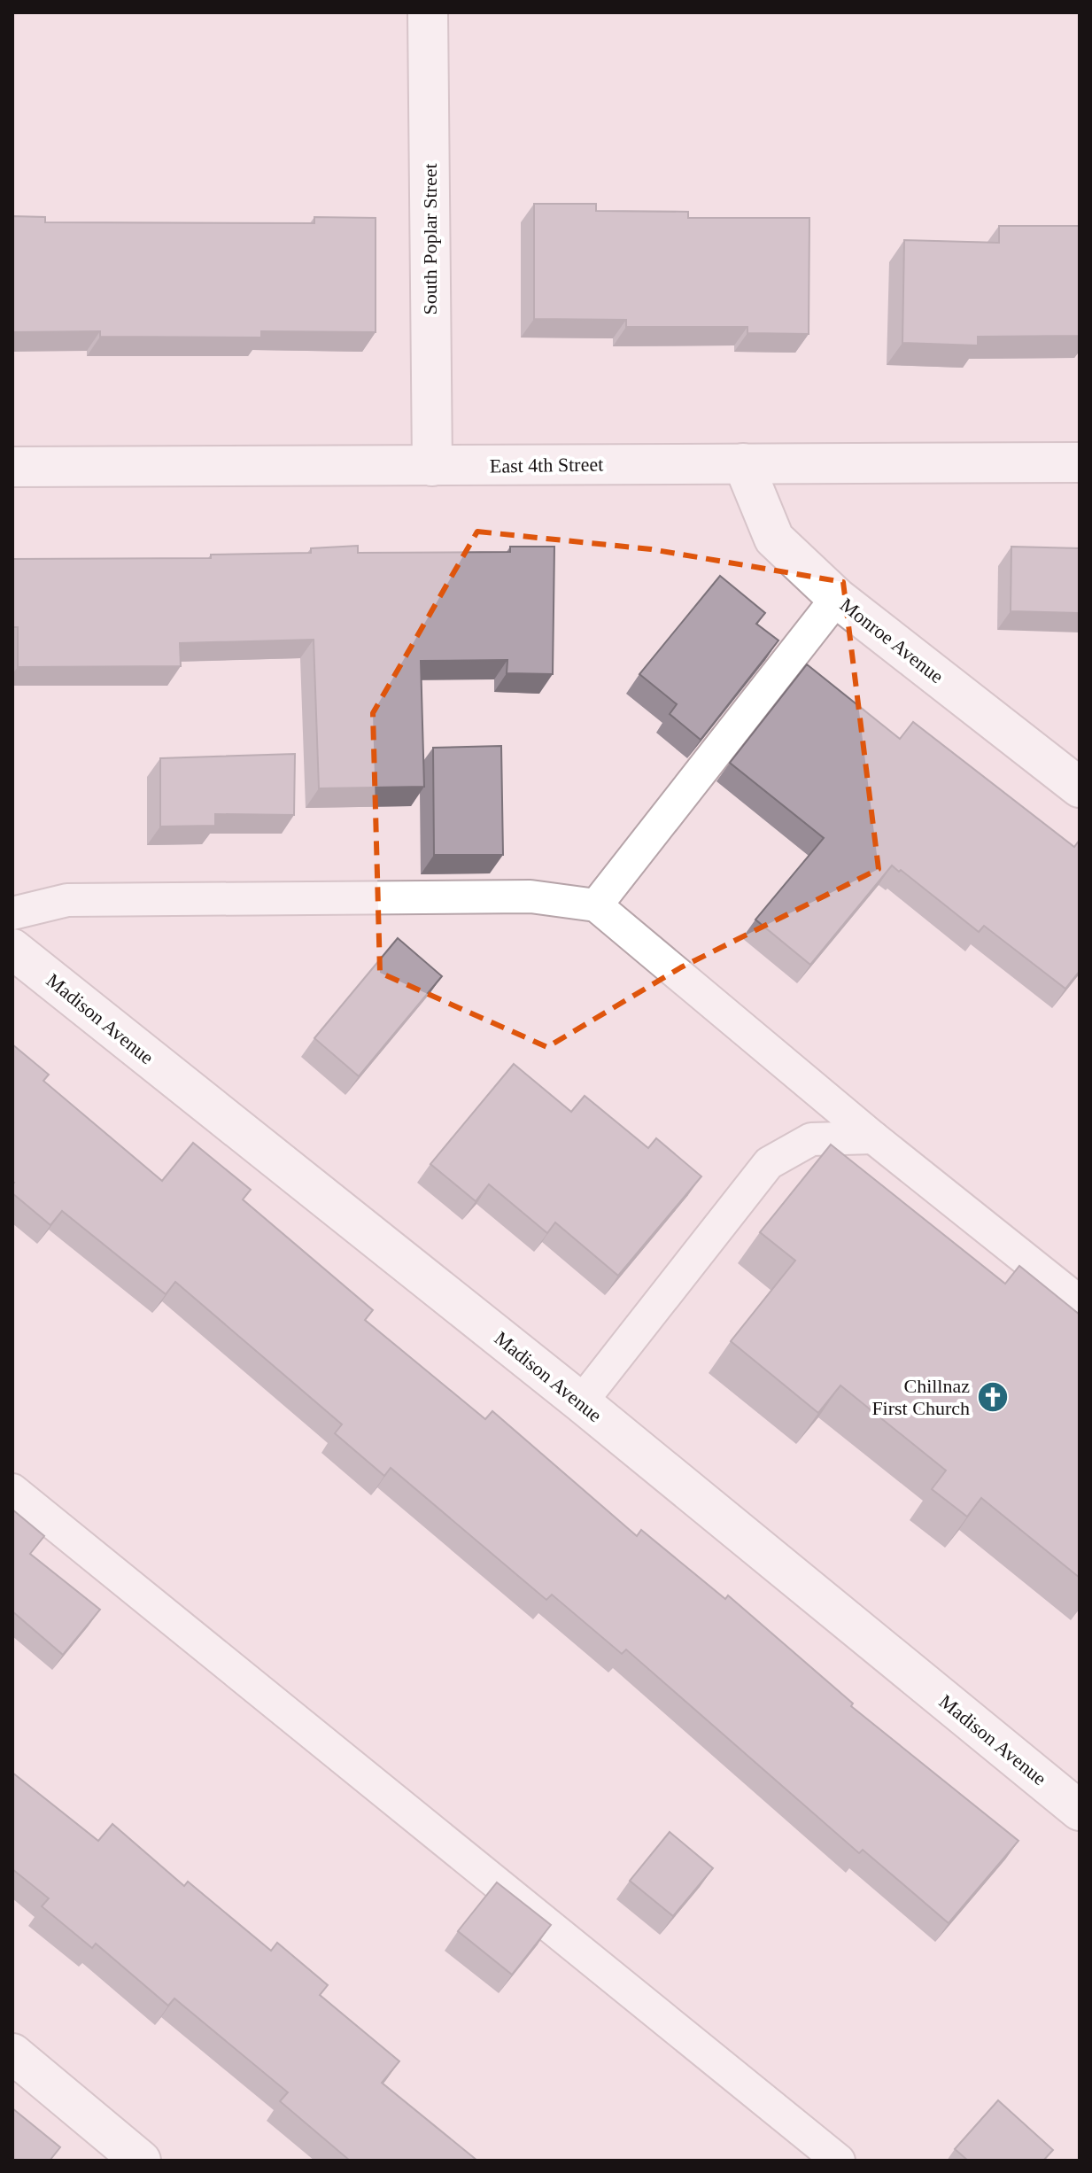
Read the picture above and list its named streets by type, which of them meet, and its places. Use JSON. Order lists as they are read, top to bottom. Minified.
{"streets":{"street":["South Poplar Street","East 4th Street","Monroe Avenue","Madison Avenue"]},"crossings":[["South Poplar Street","East 4th Street"],["East 4th Street","Monroe Avenue"]],"places":{"church":["Chillnaz First Church"]}}
